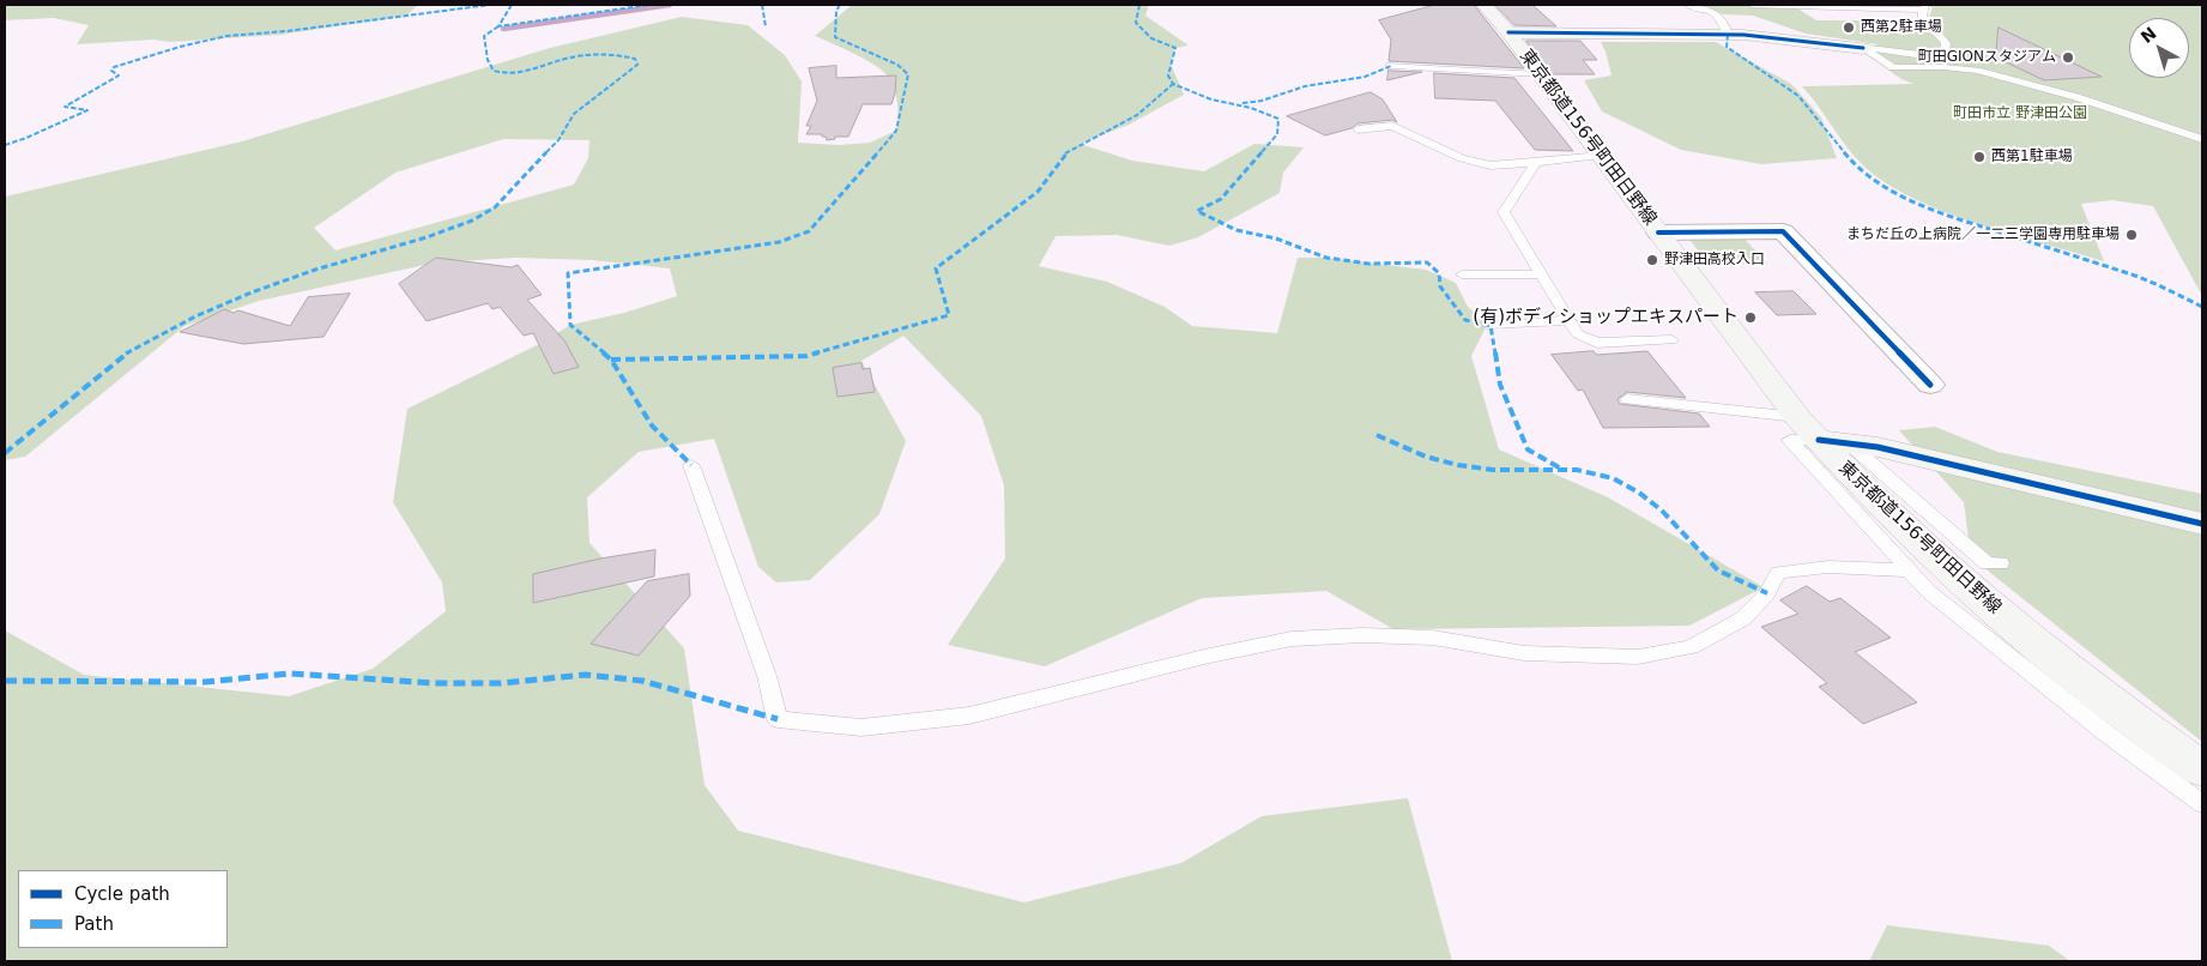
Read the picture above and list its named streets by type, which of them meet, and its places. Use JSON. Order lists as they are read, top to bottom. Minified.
{"streets":{"main road":["東京都道156号町田日野線"]},"parks":["町田市立 野津田公園"],"places":["西第2駐車場","町田GIONスタジアム","西第1駐車場","まちだ丘の上病院／一二三学園専用駐車場","野津田高校入口","(有)ボディショップエキスパート"],"legend":["Cycle path","Path"],"north":"top left"}
